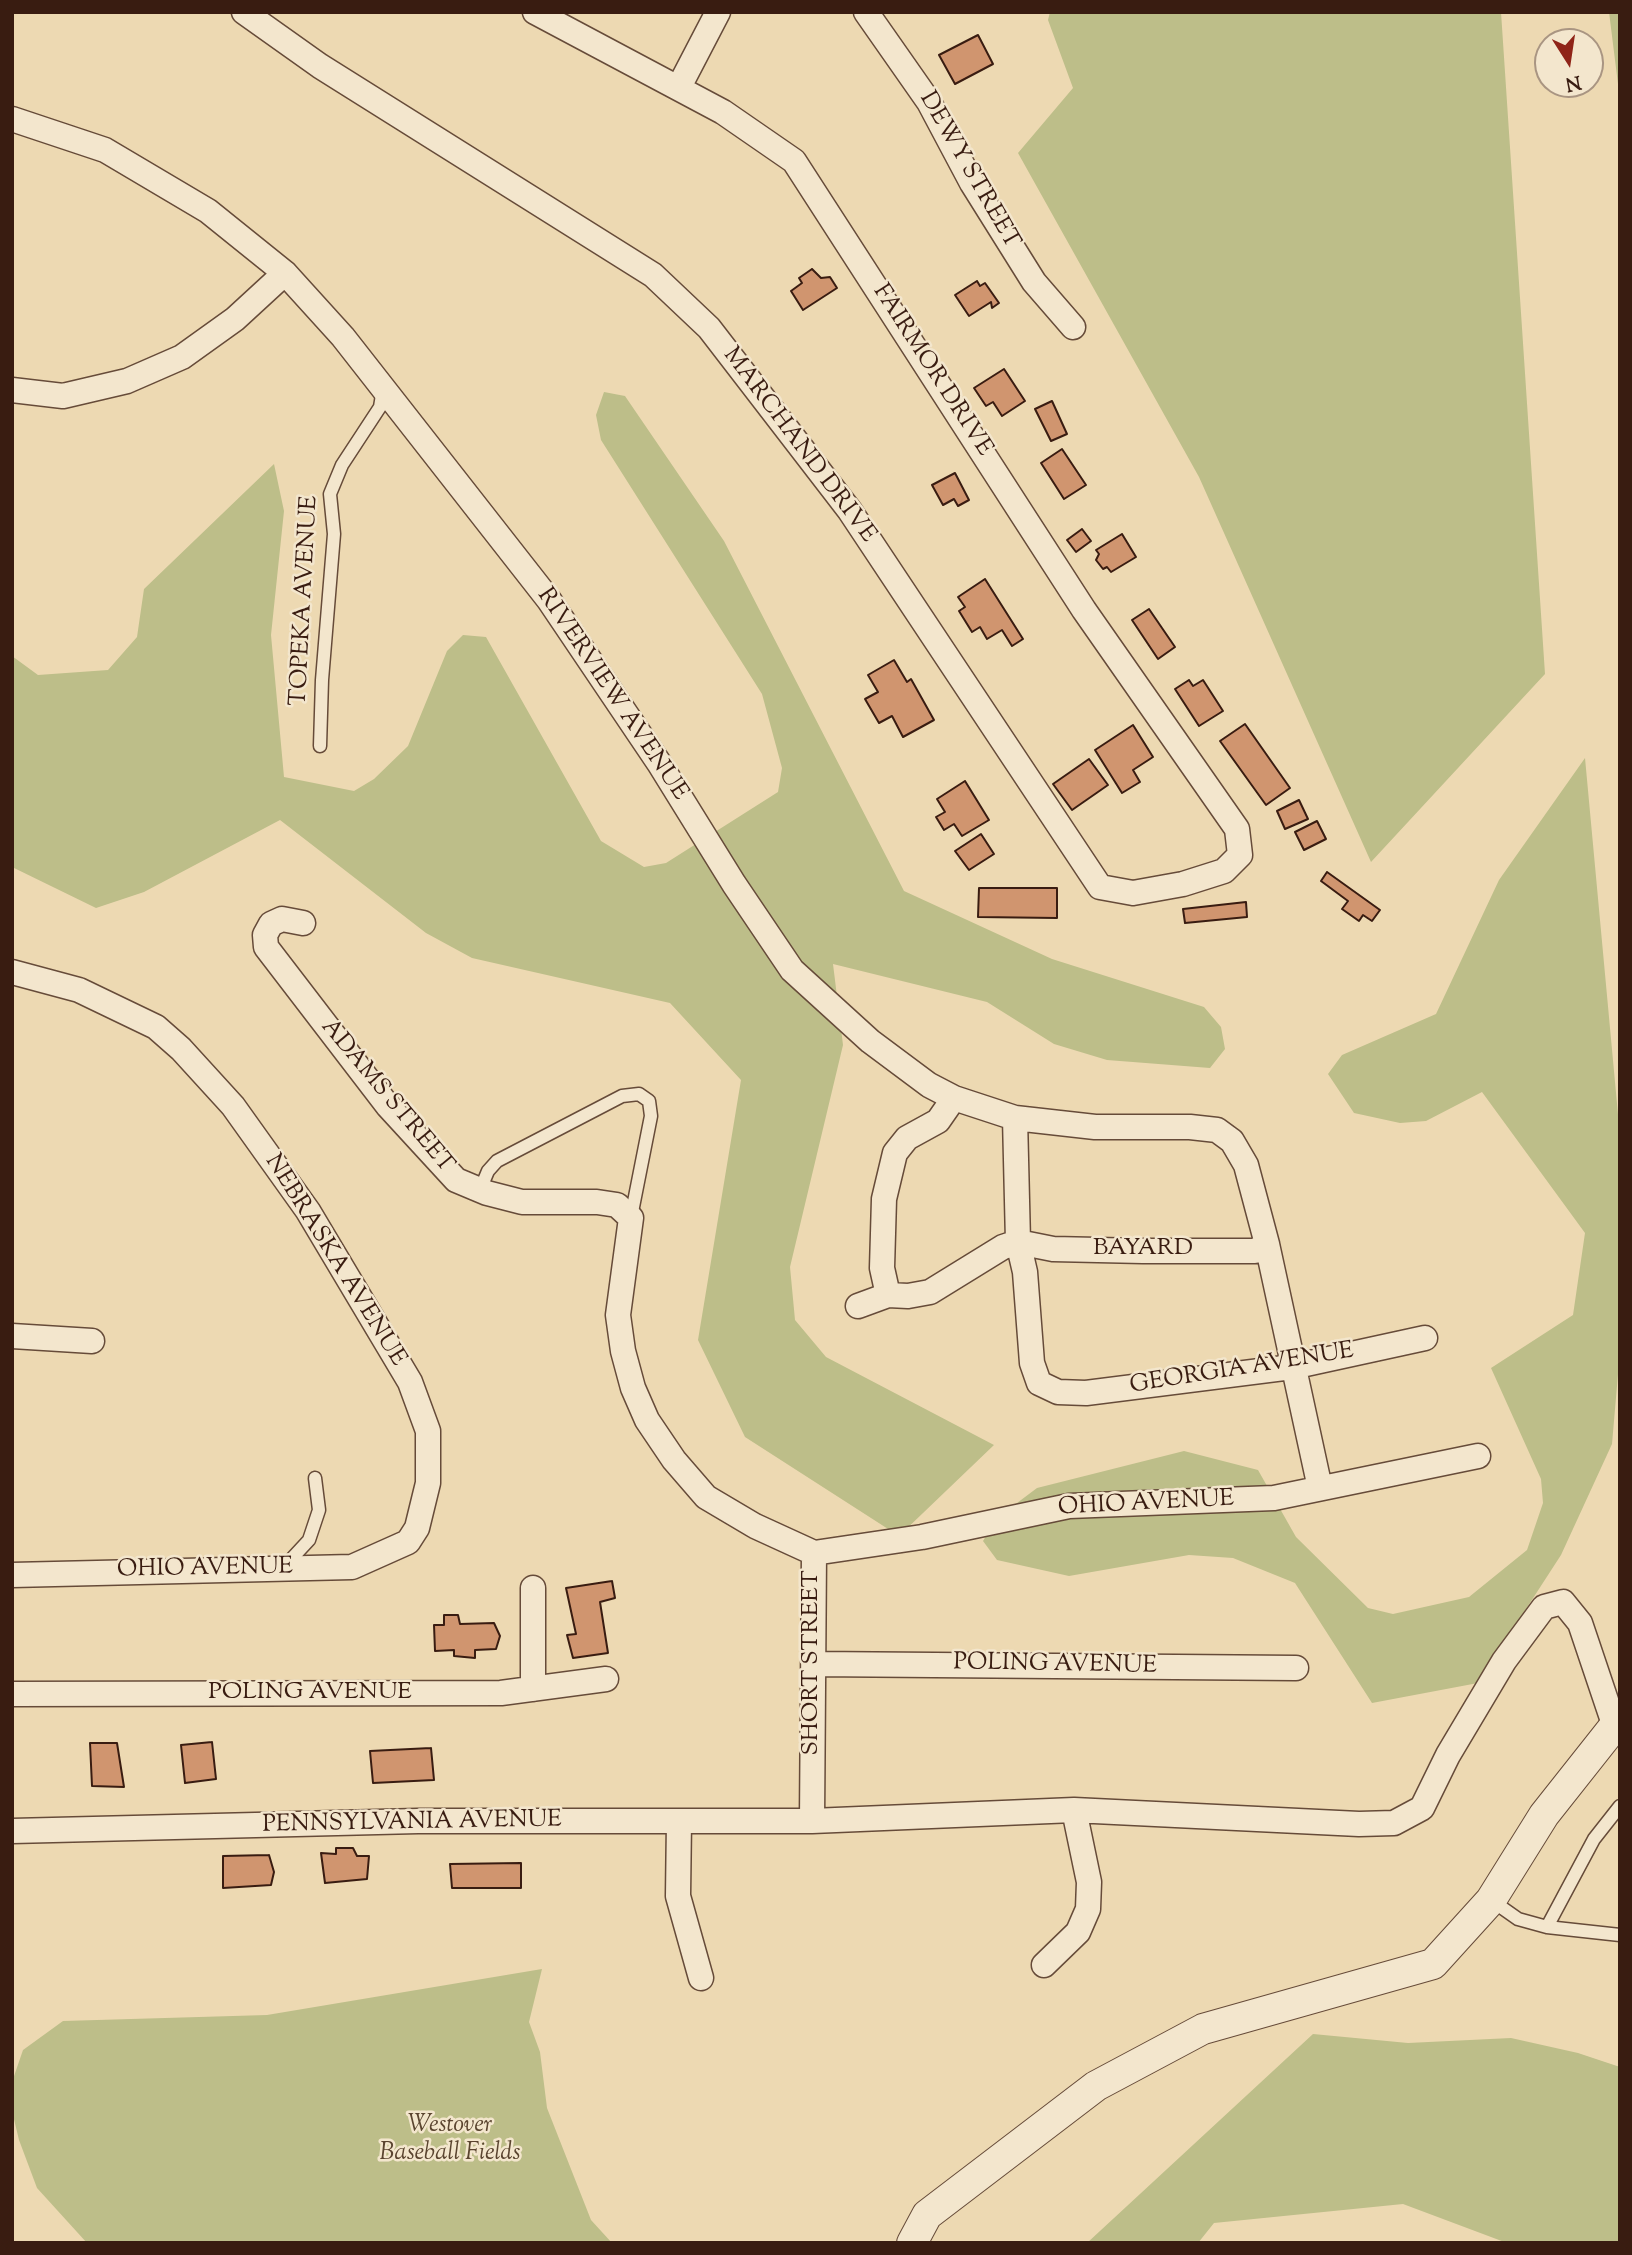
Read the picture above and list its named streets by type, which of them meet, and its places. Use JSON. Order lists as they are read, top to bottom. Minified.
{"streets":{"street":["DEWY STREET","FAIRMOR DRIVE","MARCHAND DRIVE","RIVERVIEW AVENUE","ADAMS STREET","BAYARD","NEBRASKA AVENUE","GEORGIA AVENUE","OHIO AVENUE","SHORT STREET","POLING AVENUE","PENNSYLVANIA AVENUE"],"lane":["TOPEKA AVENUE"]},"crossings":[["FAIRMOR DRIVE","MARCHAND DRIVE"],["TOPEKA AVENUE","RIVERVIEW AVENUE"],["RIVERVIEW AVENUE","BAYARD"],["ADAMS STREET","SHORT STREET"],["BAYARD","GEORGIA AVENUE"],["NEBRASKA AVENUE","OHIO AVENUE"],["OHIO AVENUE","SHORT STREET"],["SHORT STREET","POLING AVENUE"],["SHORT STREET","PENNSYLVANIA AVENUE"]],"parks":["Westover Baseball Fields"],"north":"bottom"}
